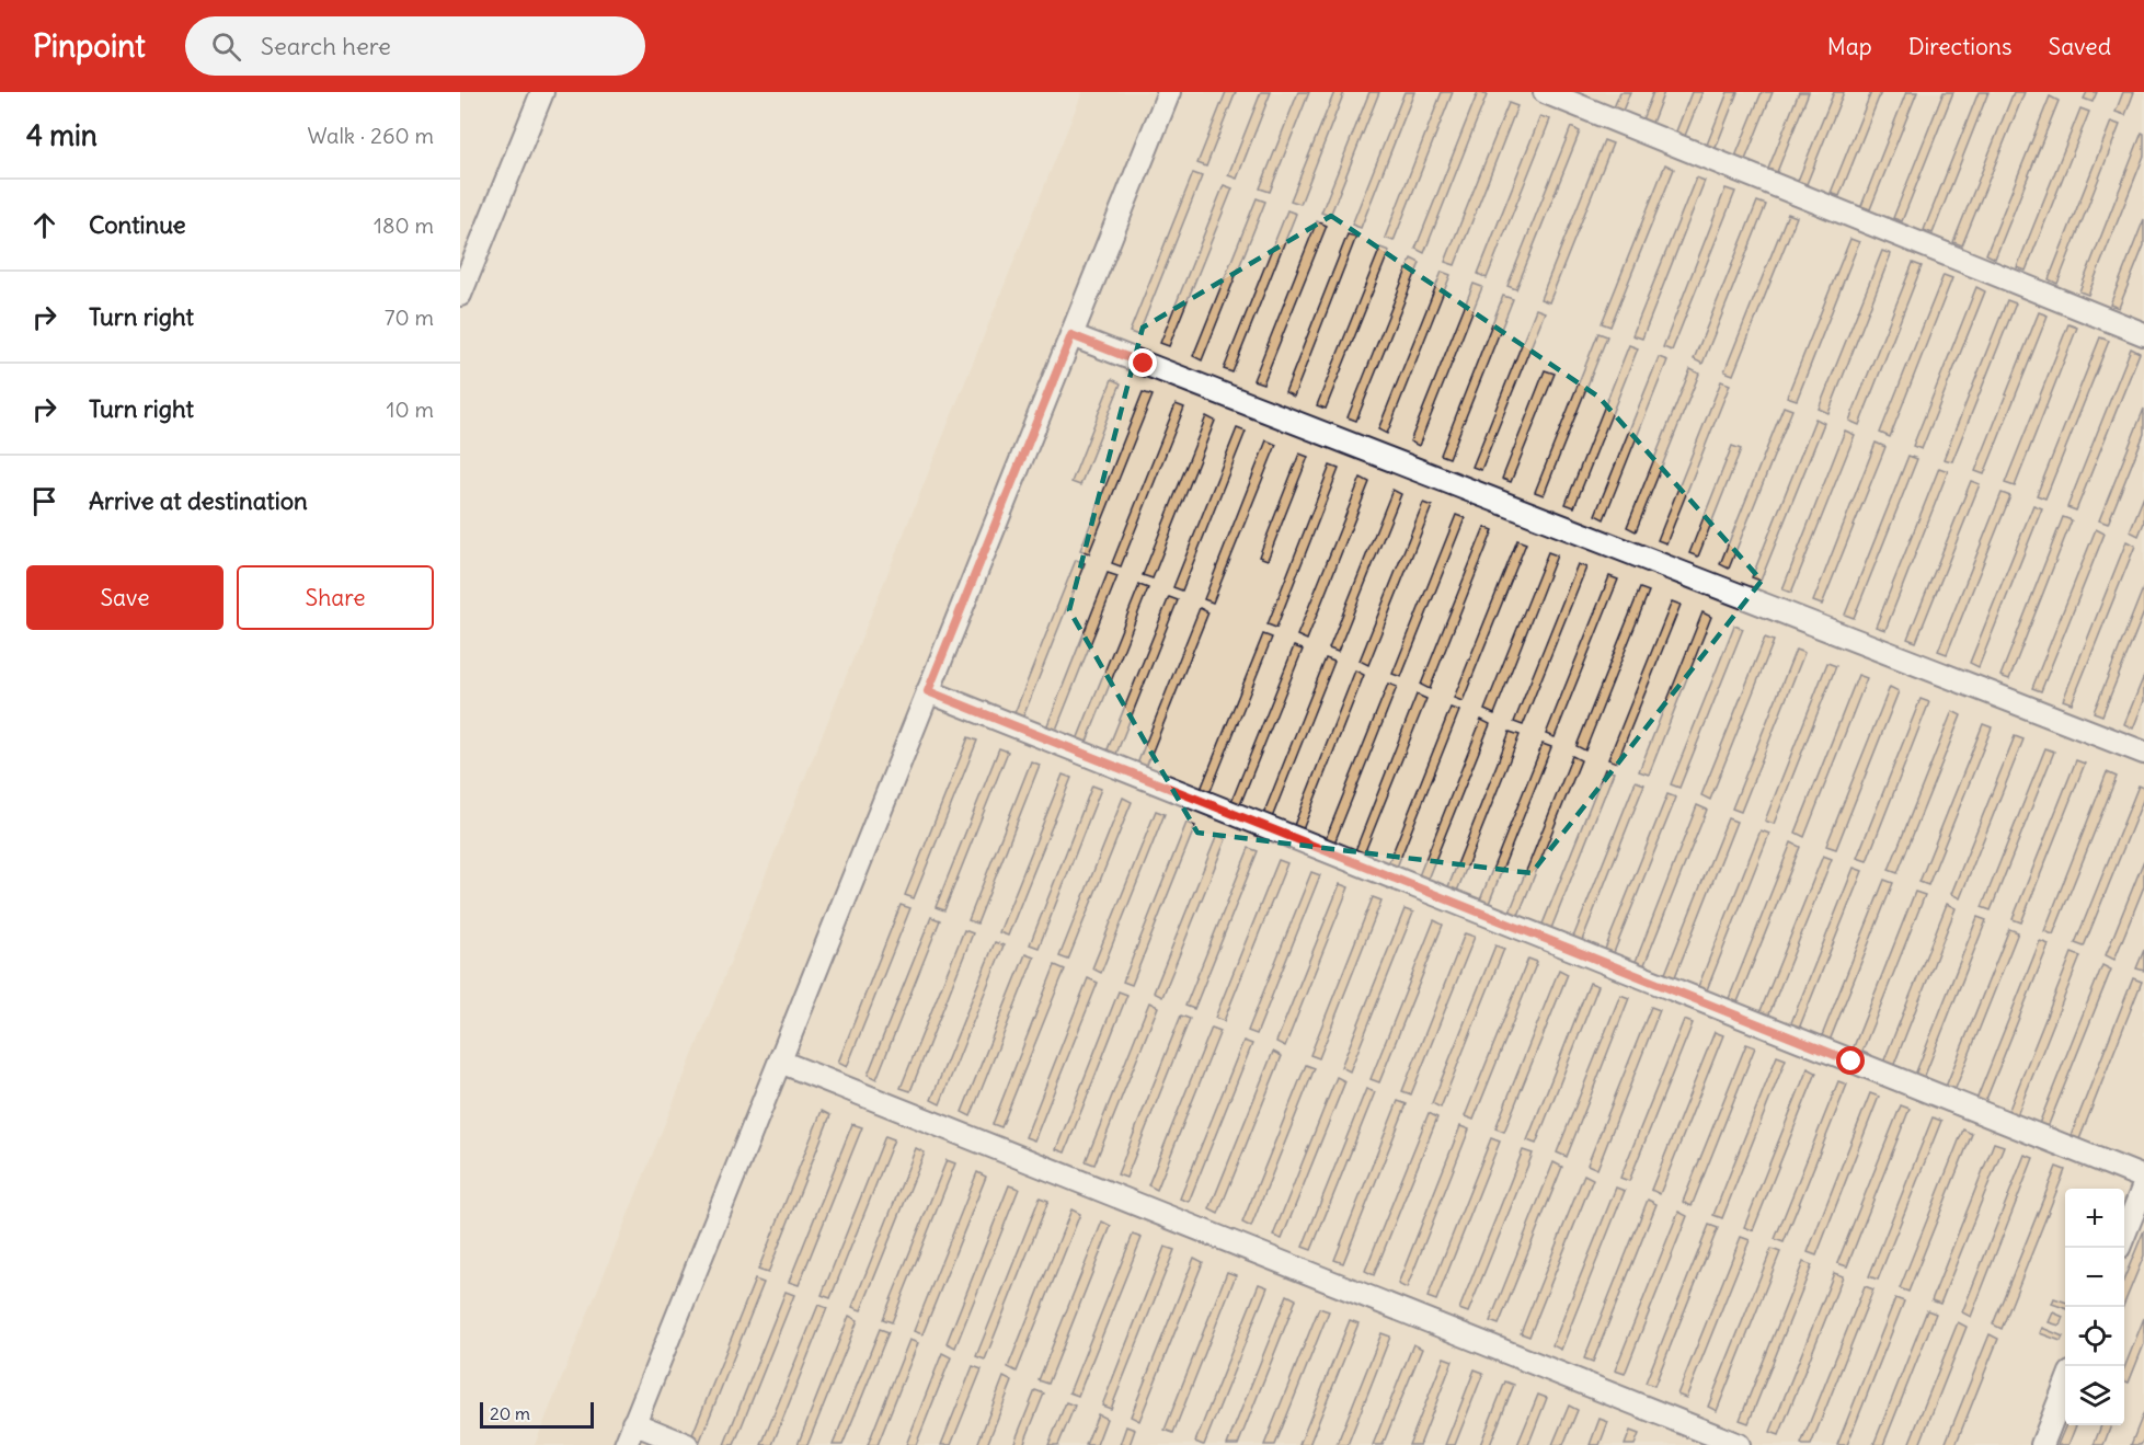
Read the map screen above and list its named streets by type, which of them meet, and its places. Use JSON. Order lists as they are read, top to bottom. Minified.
{"scale_bar":"20 m","page":{"header":"Pinpoint","search":"Search here","nav":["Map","Directions","Saved"],"heading":["4 min","Walk · 260 m"],"list":[["Continue","180 m"],["Turn right","70 m"],["Turn right","10 m"],"Arrive at destination"],"buttons":["Save","Share"],"map_buttons":["+","−"],"scale":"20 m"}}
